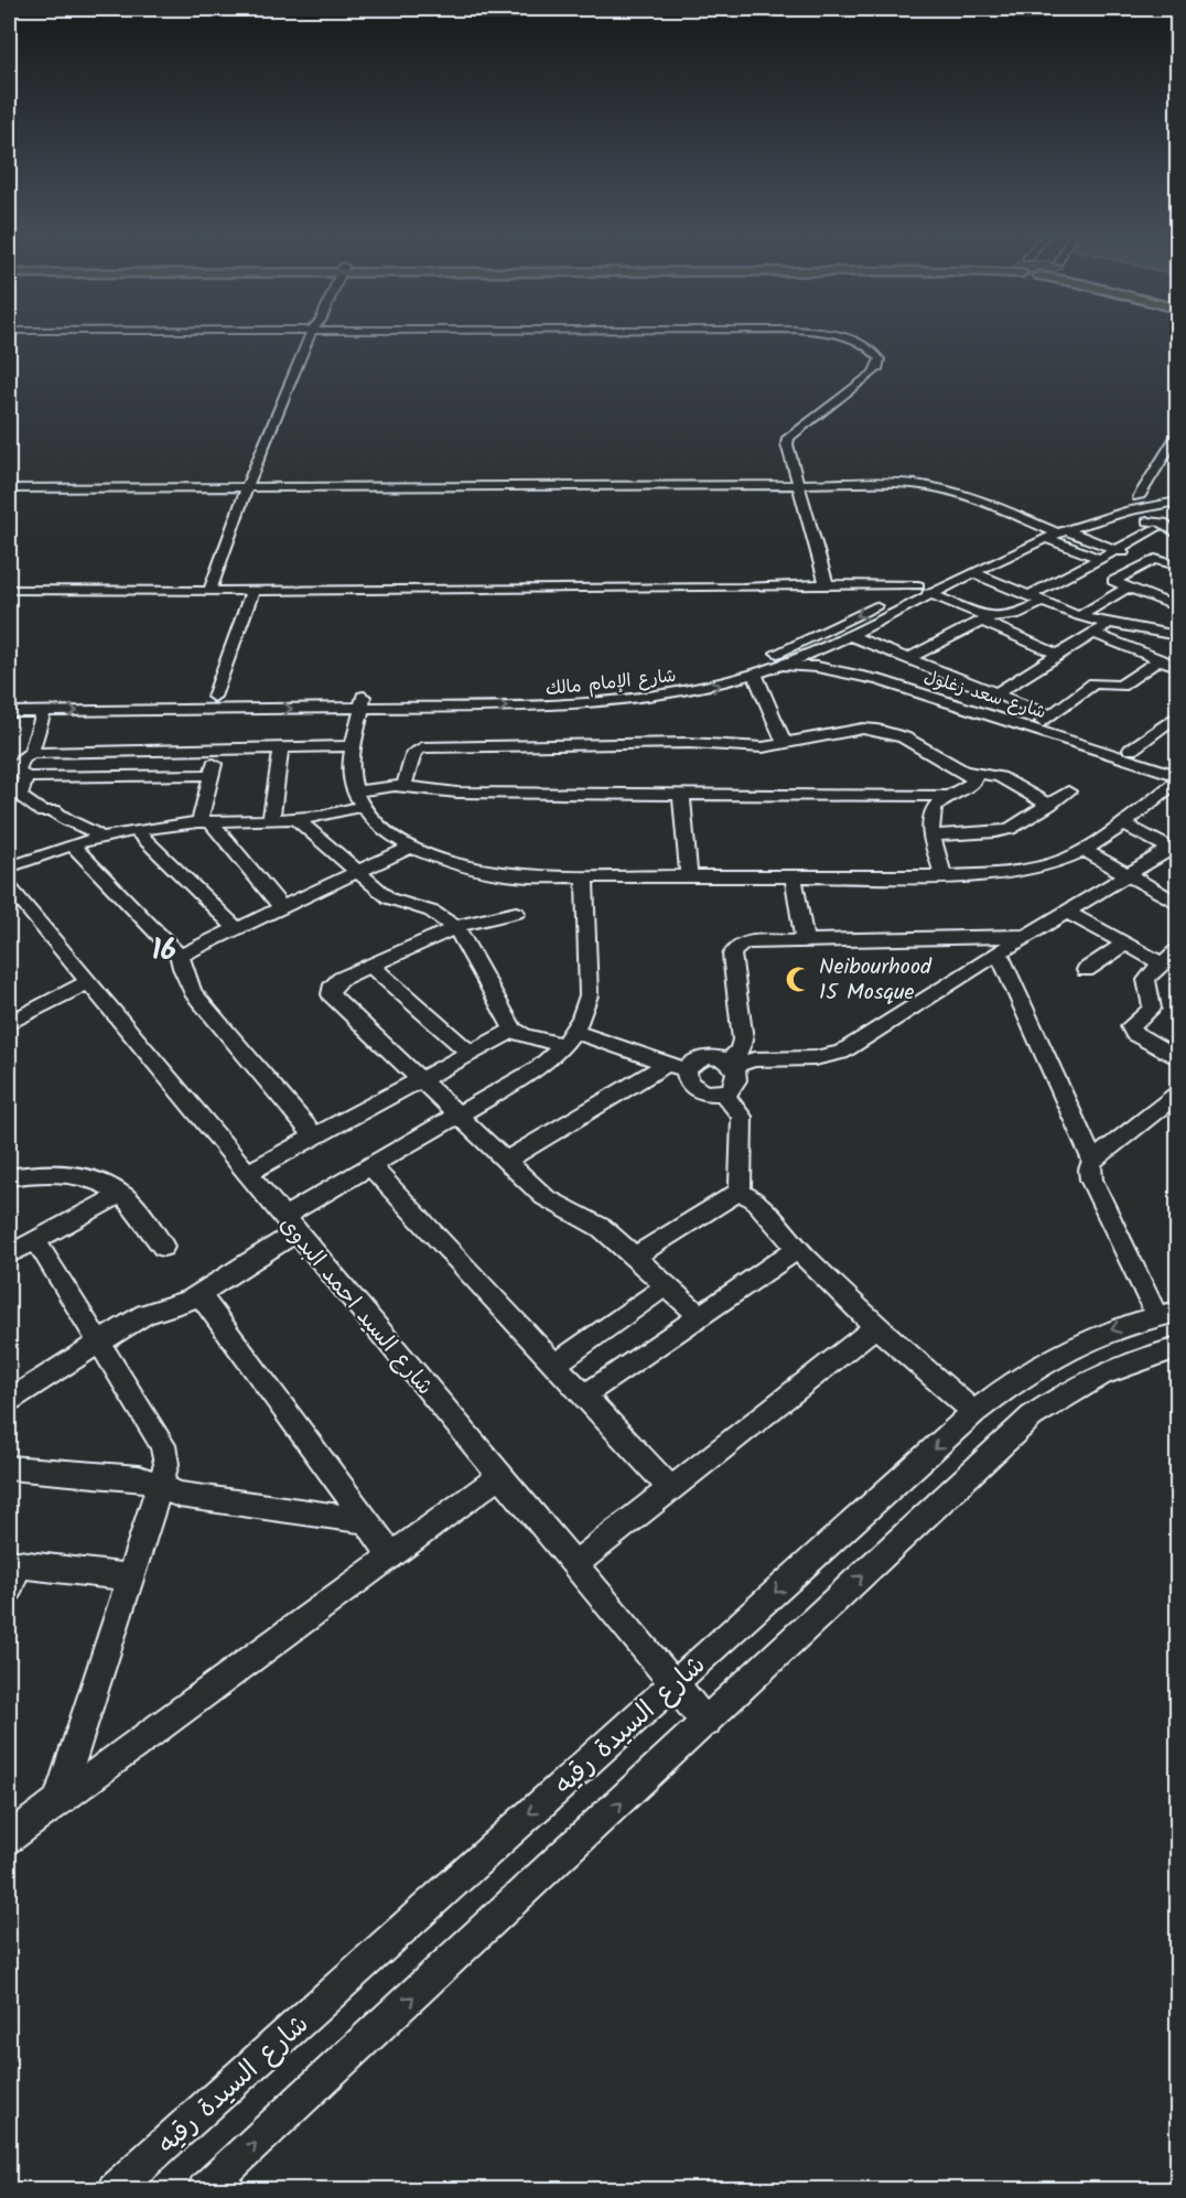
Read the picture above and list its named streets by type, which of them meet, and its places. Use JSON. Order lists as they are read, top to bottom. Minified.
{"streets":{"street":["شارع الإمام مالك","شارع سعد زغلول","شارع السيد احمد البدوى","شارع السيدة رقيه"]},"crossings":[["شارع الإمام مالك","شارع سعد زغلول"],["شارع السيد احمد البدوى","شارع السيدة رقيه"]],"districts":["16"],"places":{"mosque":["Neibourhood 15 Mosque"]}}
